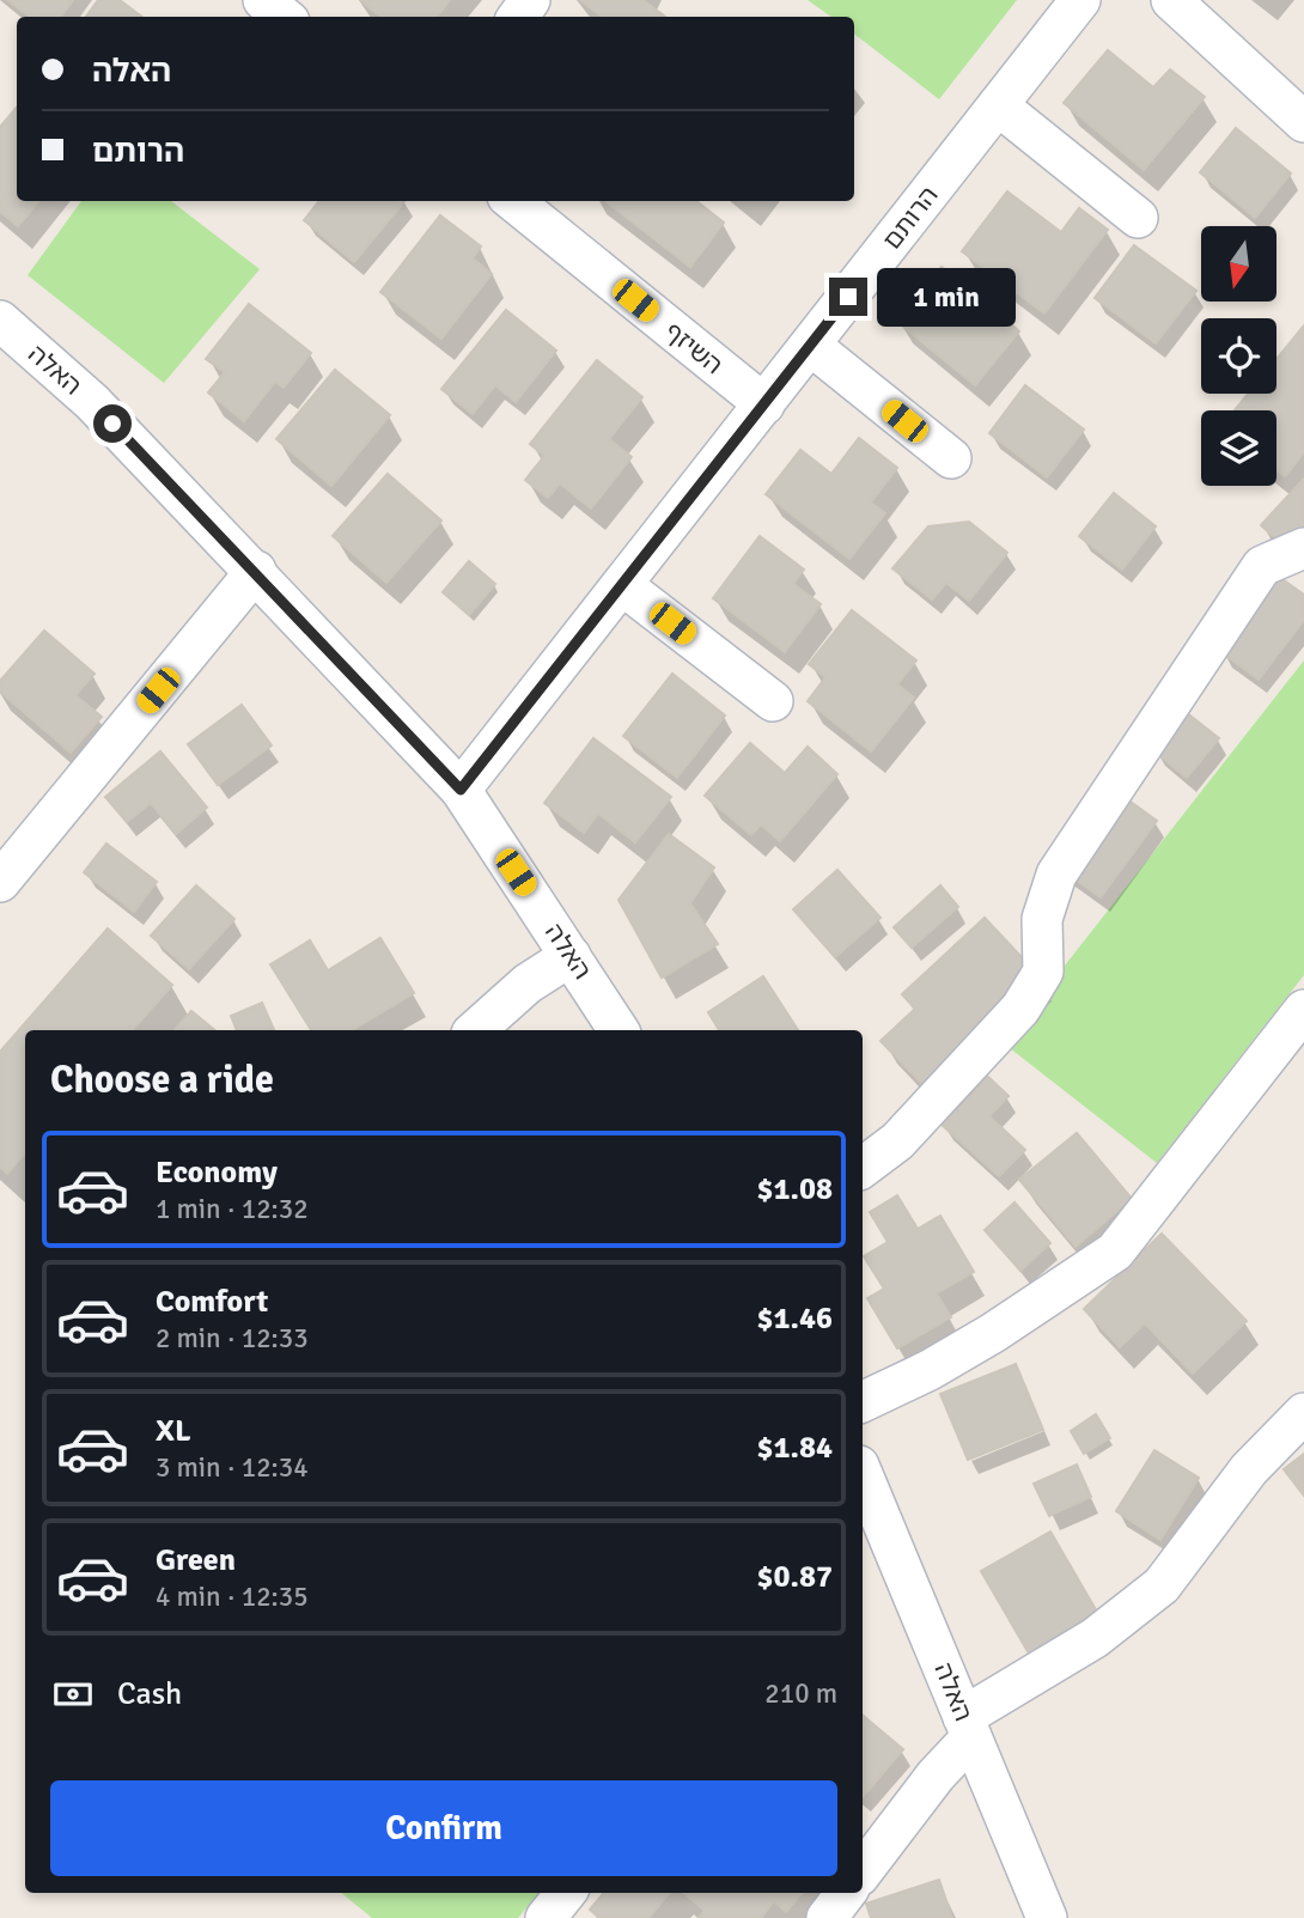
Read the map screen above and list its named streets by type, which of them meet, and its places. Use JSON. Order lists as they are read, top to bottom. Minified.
{"streets":{"street":["הרותם","השיזף","האלה"]},"crossings":[["הרותם","השיזף"],["הרותם","האלה"]],"north":"bottom","page":{"banner":["האלה","הרותם"],"bubble":"1 min","heading":"Choose a ride","list":[{"name":"Economy","note":"1 min · 12:32","value":"$1.08"},{"name":"Comfort","note":"2 min · 12:33","value":"$1.46"},{"name":"XL","note":"3 min · 12:34","value":"$1.84"},{"name":"Green","note":"4 min · 12:35","value":"$0.87"}],"pay":["Cash","210 m"],"buttons":"Confirm"}}
